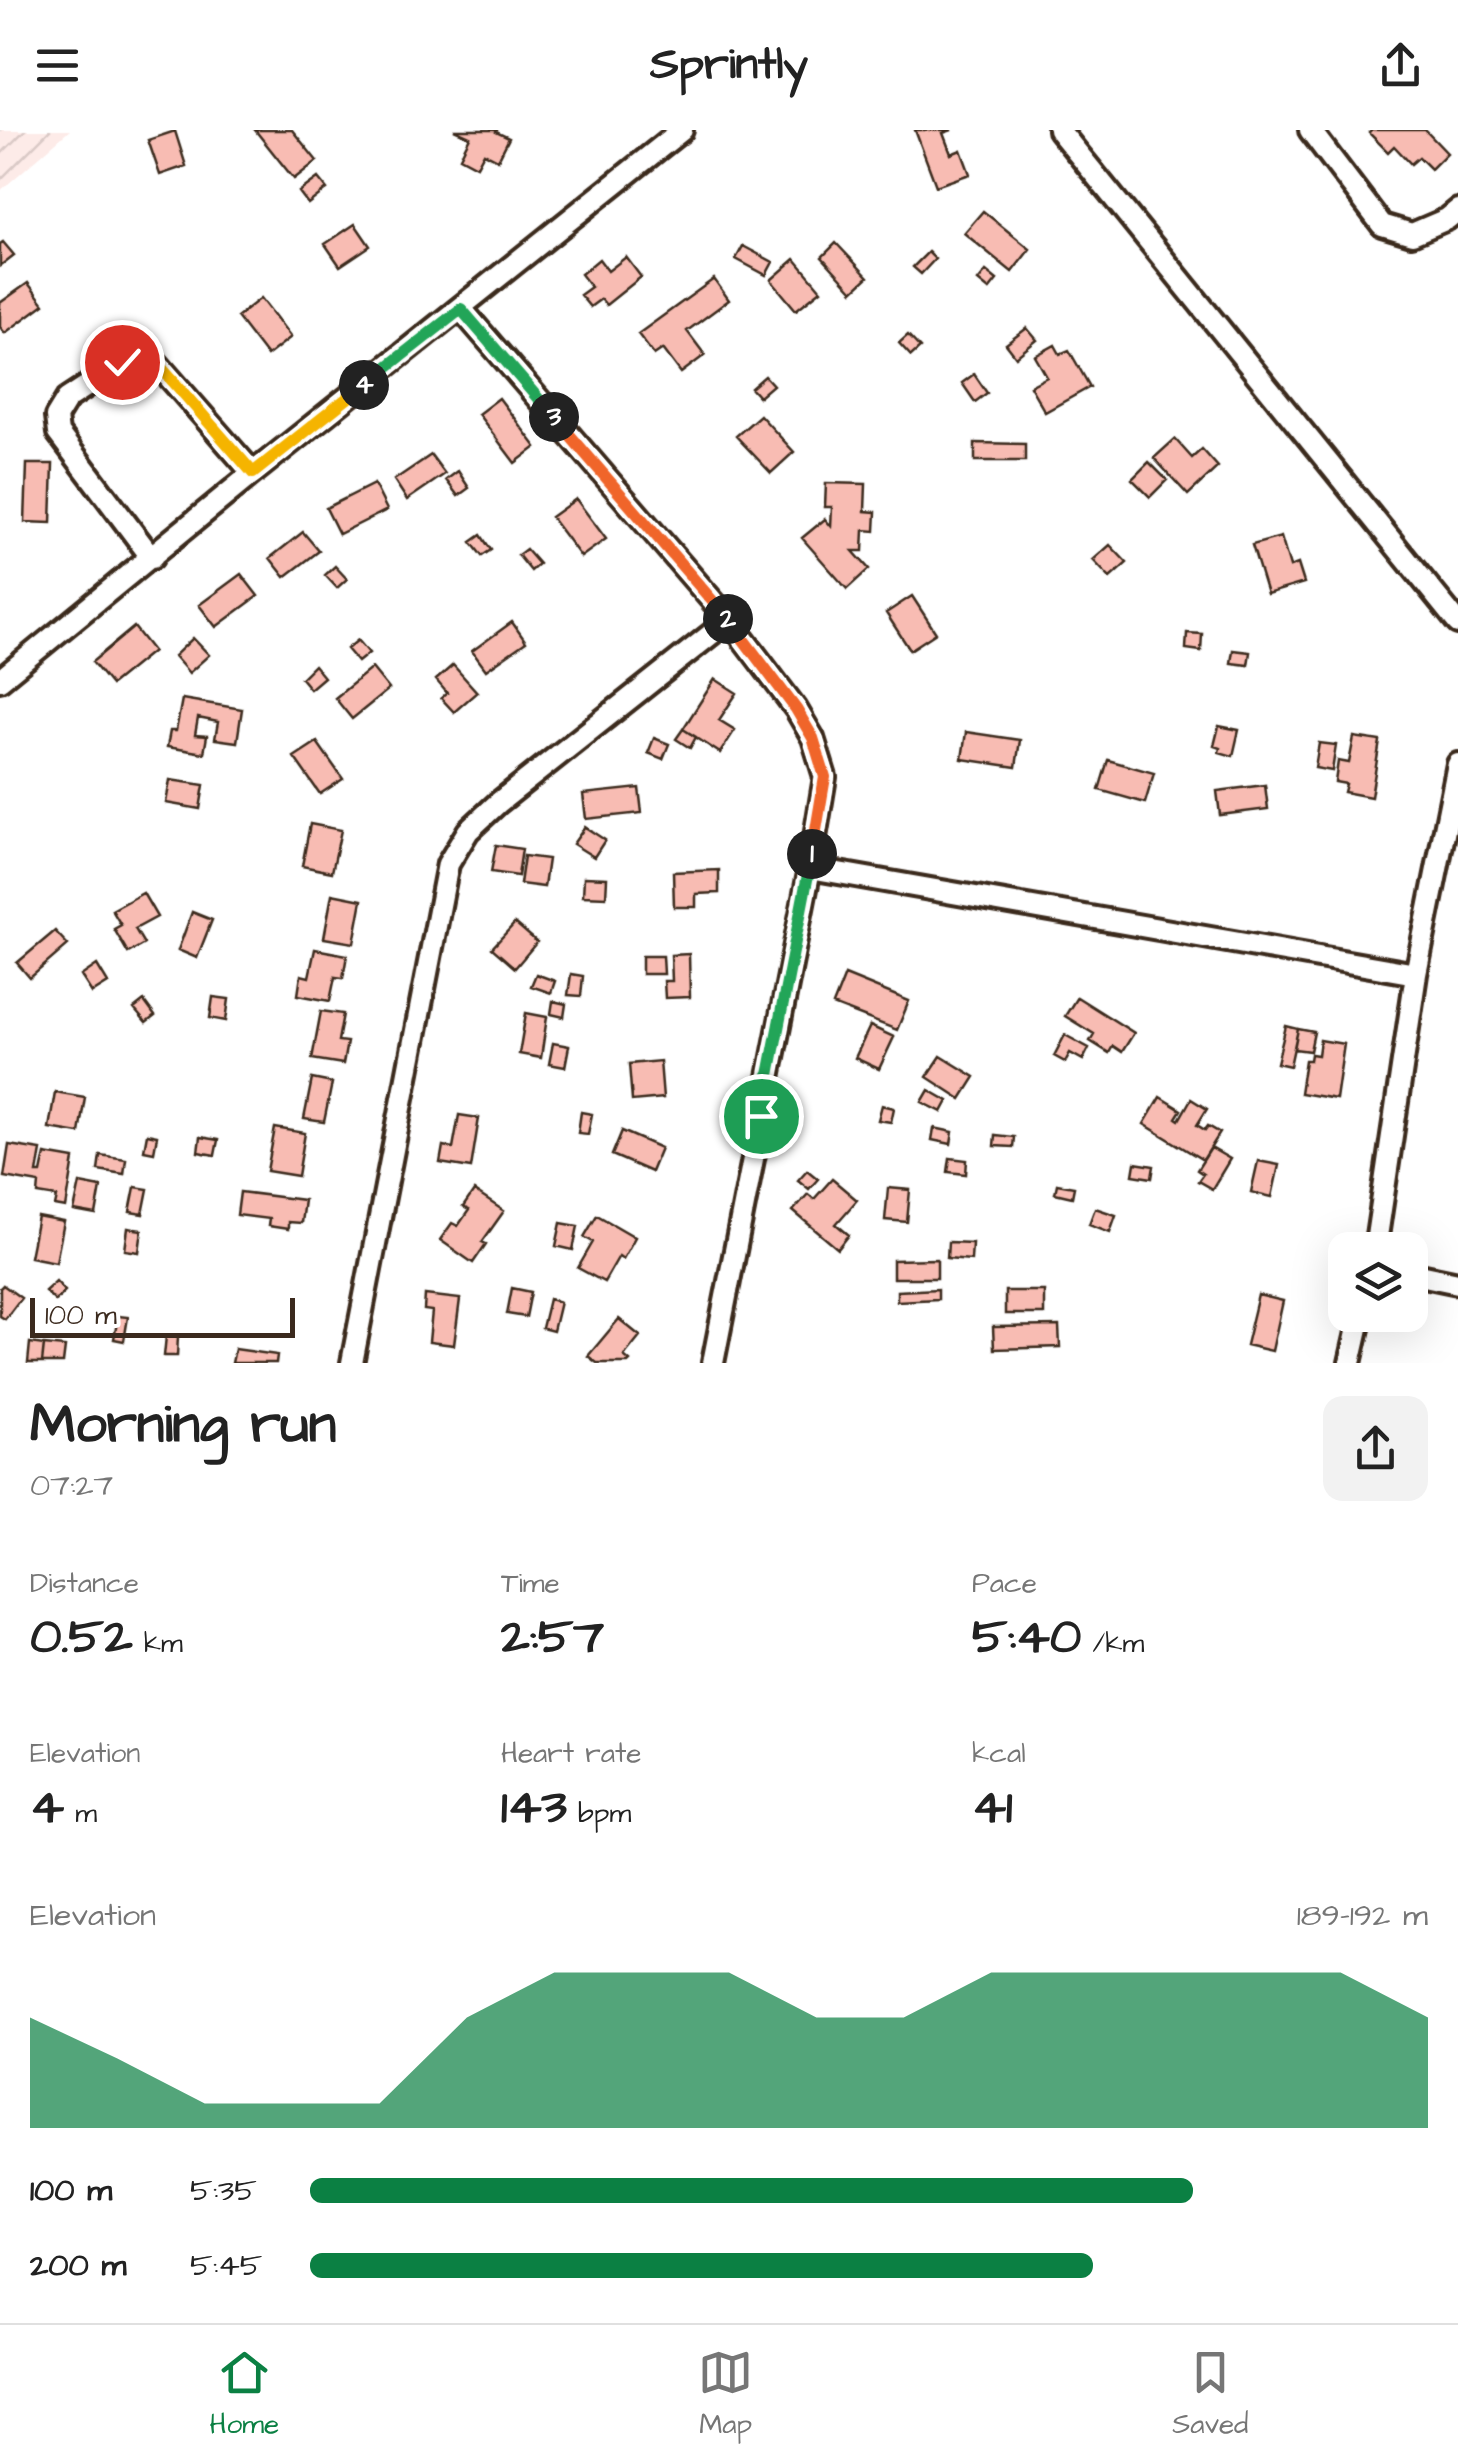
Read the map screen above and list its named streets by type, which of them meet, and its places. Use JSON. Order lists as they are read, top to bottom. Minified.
{"scale_bar":"100 m","page":{"header":"Sprintly","pins":["4","3","2","1"],"scale":"100 m","heading":["Morning run","07:27"],"stats":[["Distance","0.52 km"],["Time","2:57"],["Pace","5:40 /km"],["Elevation","4 m"],["Heart rate","143 bpm"],["kcal","41"]],"chart":["Elevation","189–192 m"],"list":[{"name":"100 m","note":"5:35"},{"name":"200 m","note":"5:45"}],"tabs":["Home","Map","Saved"]}}
